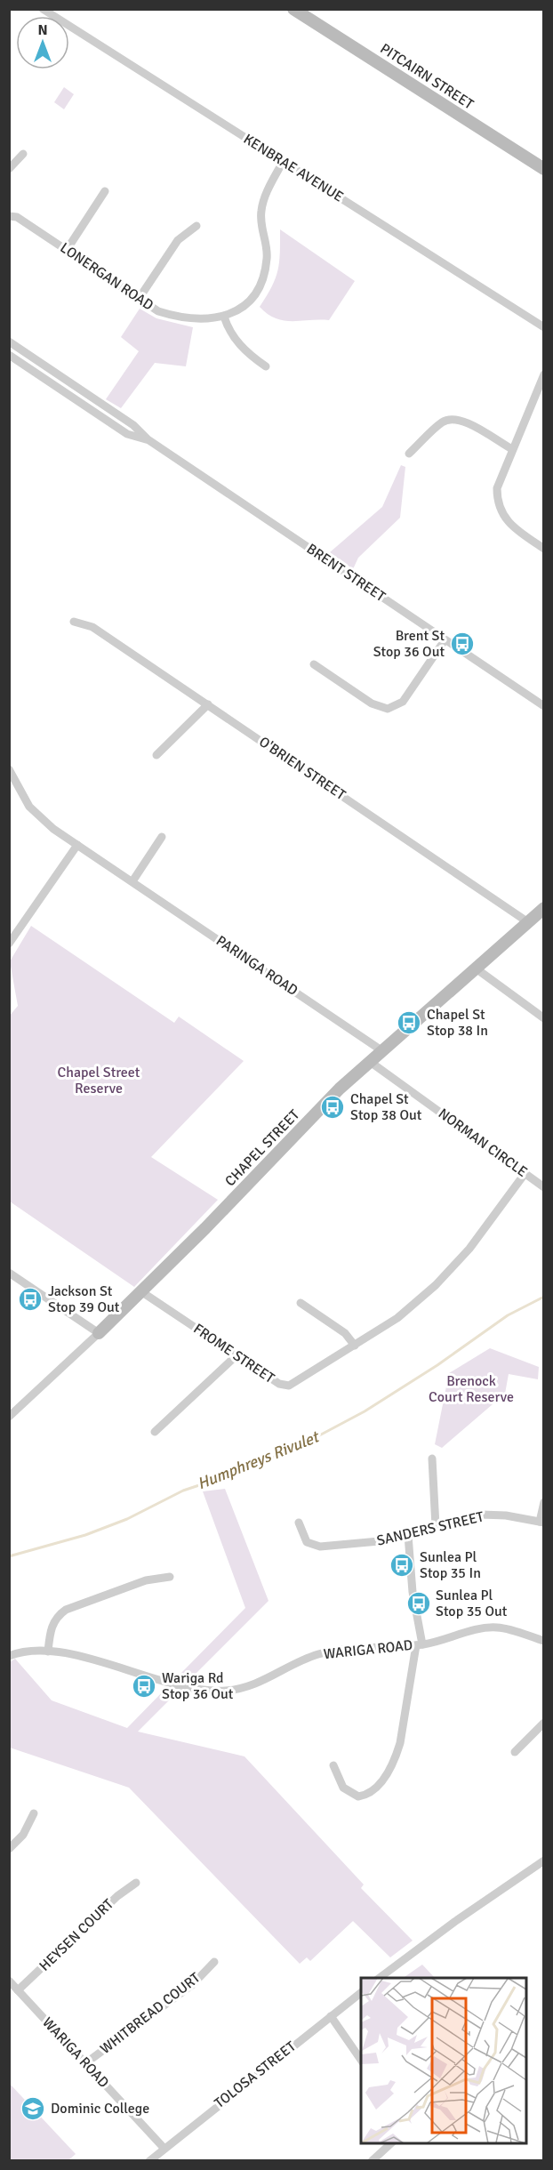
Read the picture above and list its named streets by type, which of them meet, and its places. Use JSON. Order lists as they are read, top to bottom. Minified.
{"streets":{"street":["PITCAIRN STREET","KENBRAE AVENUE","LONERGAN ROAD","BRENT STREET","O'BRIEN STREET","PARINGA ROAD","NORMAN CIRCLE","CHAPEL STREET","FROME STREET","SANDERS STREET","WARIGA ROAD","HEYSEN COURT","WHITBREAD COURT","TOLOSA STREET"]},"crossings":[["KENBRAE AVENUE","LONERGAN ROAD"],["O'BRIEN STREET","CHAPEL STREET"],["PARINGA ROAD","CHAPEL STREET"],["NORMAN CIRCLE","CHAPEL STREET"],["NORMAN CIRCLE","FROME STREET"],["CHAPEL STREET","FROME STREET"],["WARIGA ROAD","HEYSEN COURT"],["WARIGA ROAD","WHITBREAD COURT"],["WARIGA ROAD","TOLOSA STREET"]],"water":["Humphreys Rivulet"],"parks":["Chapel Street Reserve","Brenock Court Reserve"],"places":{"bus stop":["Brent St Stop 36 Out","Chapel St Stop 38 In","Chapel St Stop 38 Out","Jackson St Stop 39 Out","Sunlea Pl Stop 35 In","Sunlea Pl Stop 35 Out","Wariga Rd Stop 36 Out"],"school or university":["Dominic College"]},"north":"top"}
